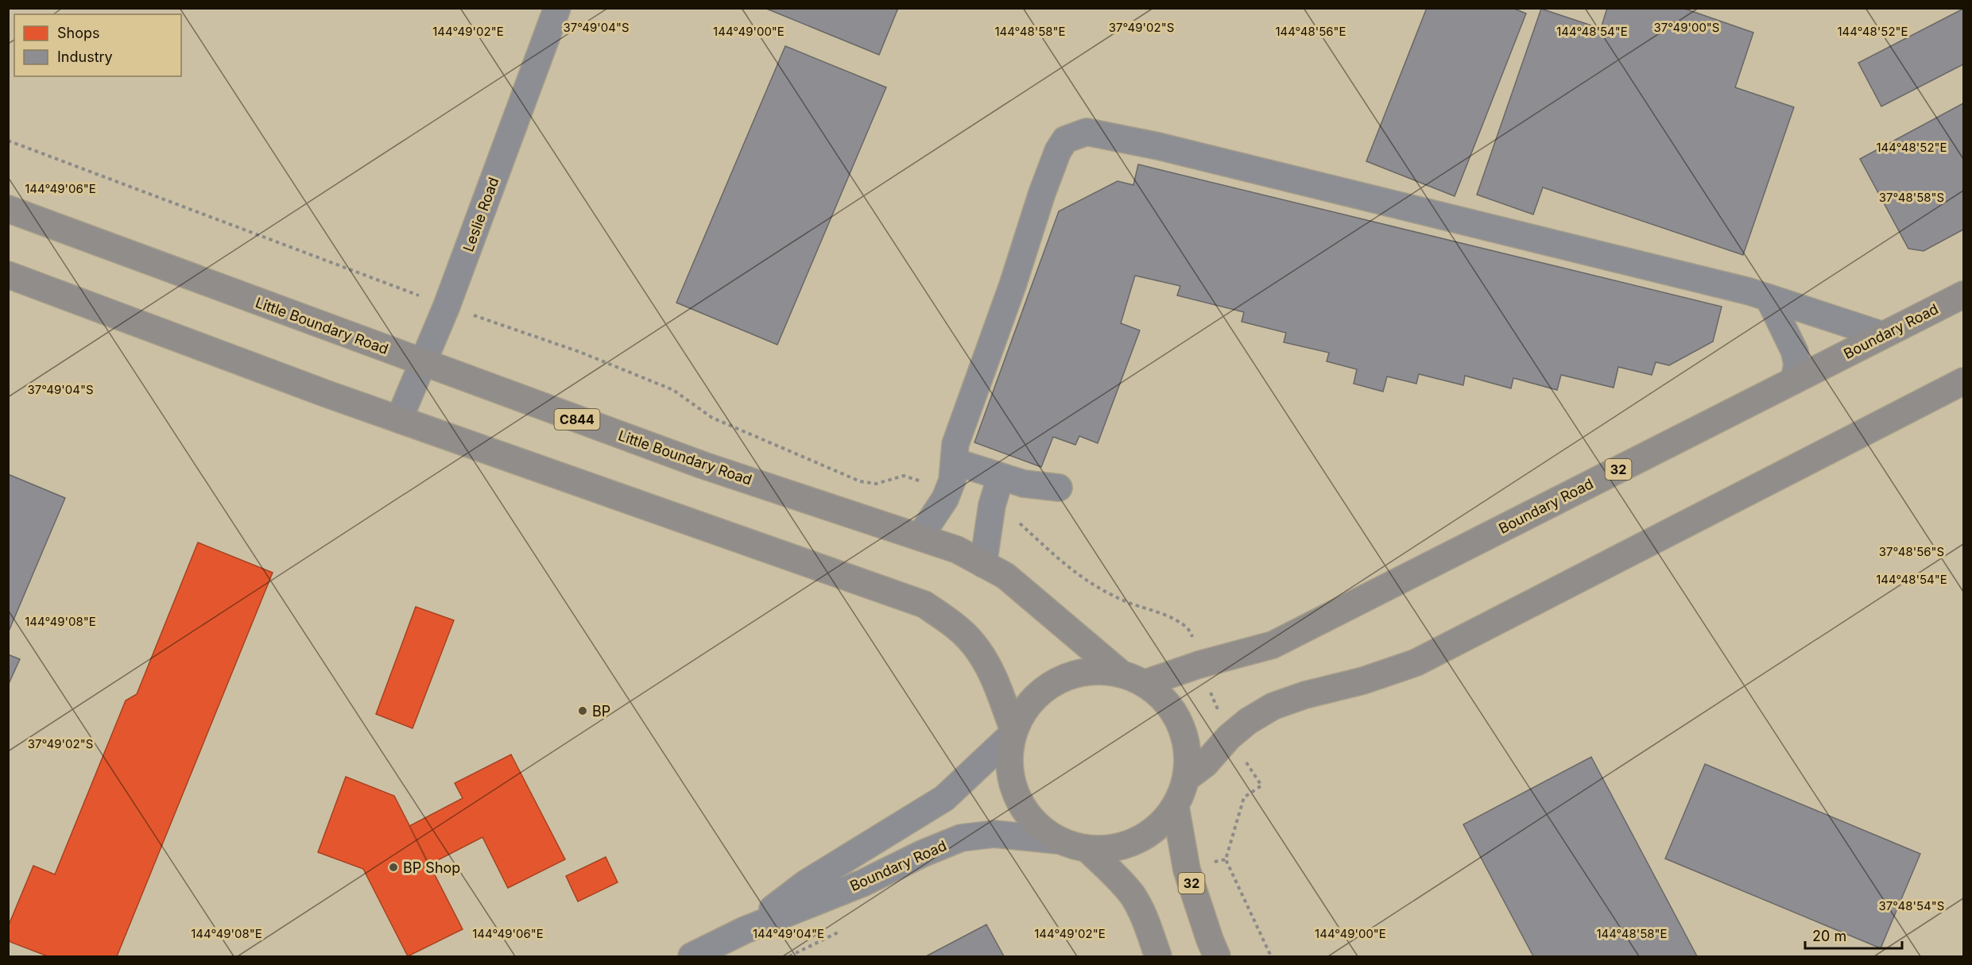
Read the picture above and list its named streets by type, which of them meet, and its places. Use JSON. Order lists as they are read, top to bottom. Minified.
{"streets":{"main road":["Little Boundary Road","Boundary Road","C844","32"],"street":["Leslie Road"]},"crossings":[["Leslie Road","Little Boundary Road"],["Little Boundary Road","32"],["Boundary Road","32"]],"places":["BP","BP Shop"],"legend":["Shops","Industry"],"scale_bar":"20 m","coordinates":["37°49'04\"S","37°49'02\"S","37°49'00\"S","144°49'02\"E","144°49'00\"E","144°48'58\"E","144°48'56\"E","144°48'54\"E","144°48'52\"E","144°49'06\"E","37°48'58\"S","37°48'56\"S","144°49'08\"E","37°48'54\"S","144°49'04\"E"]}
